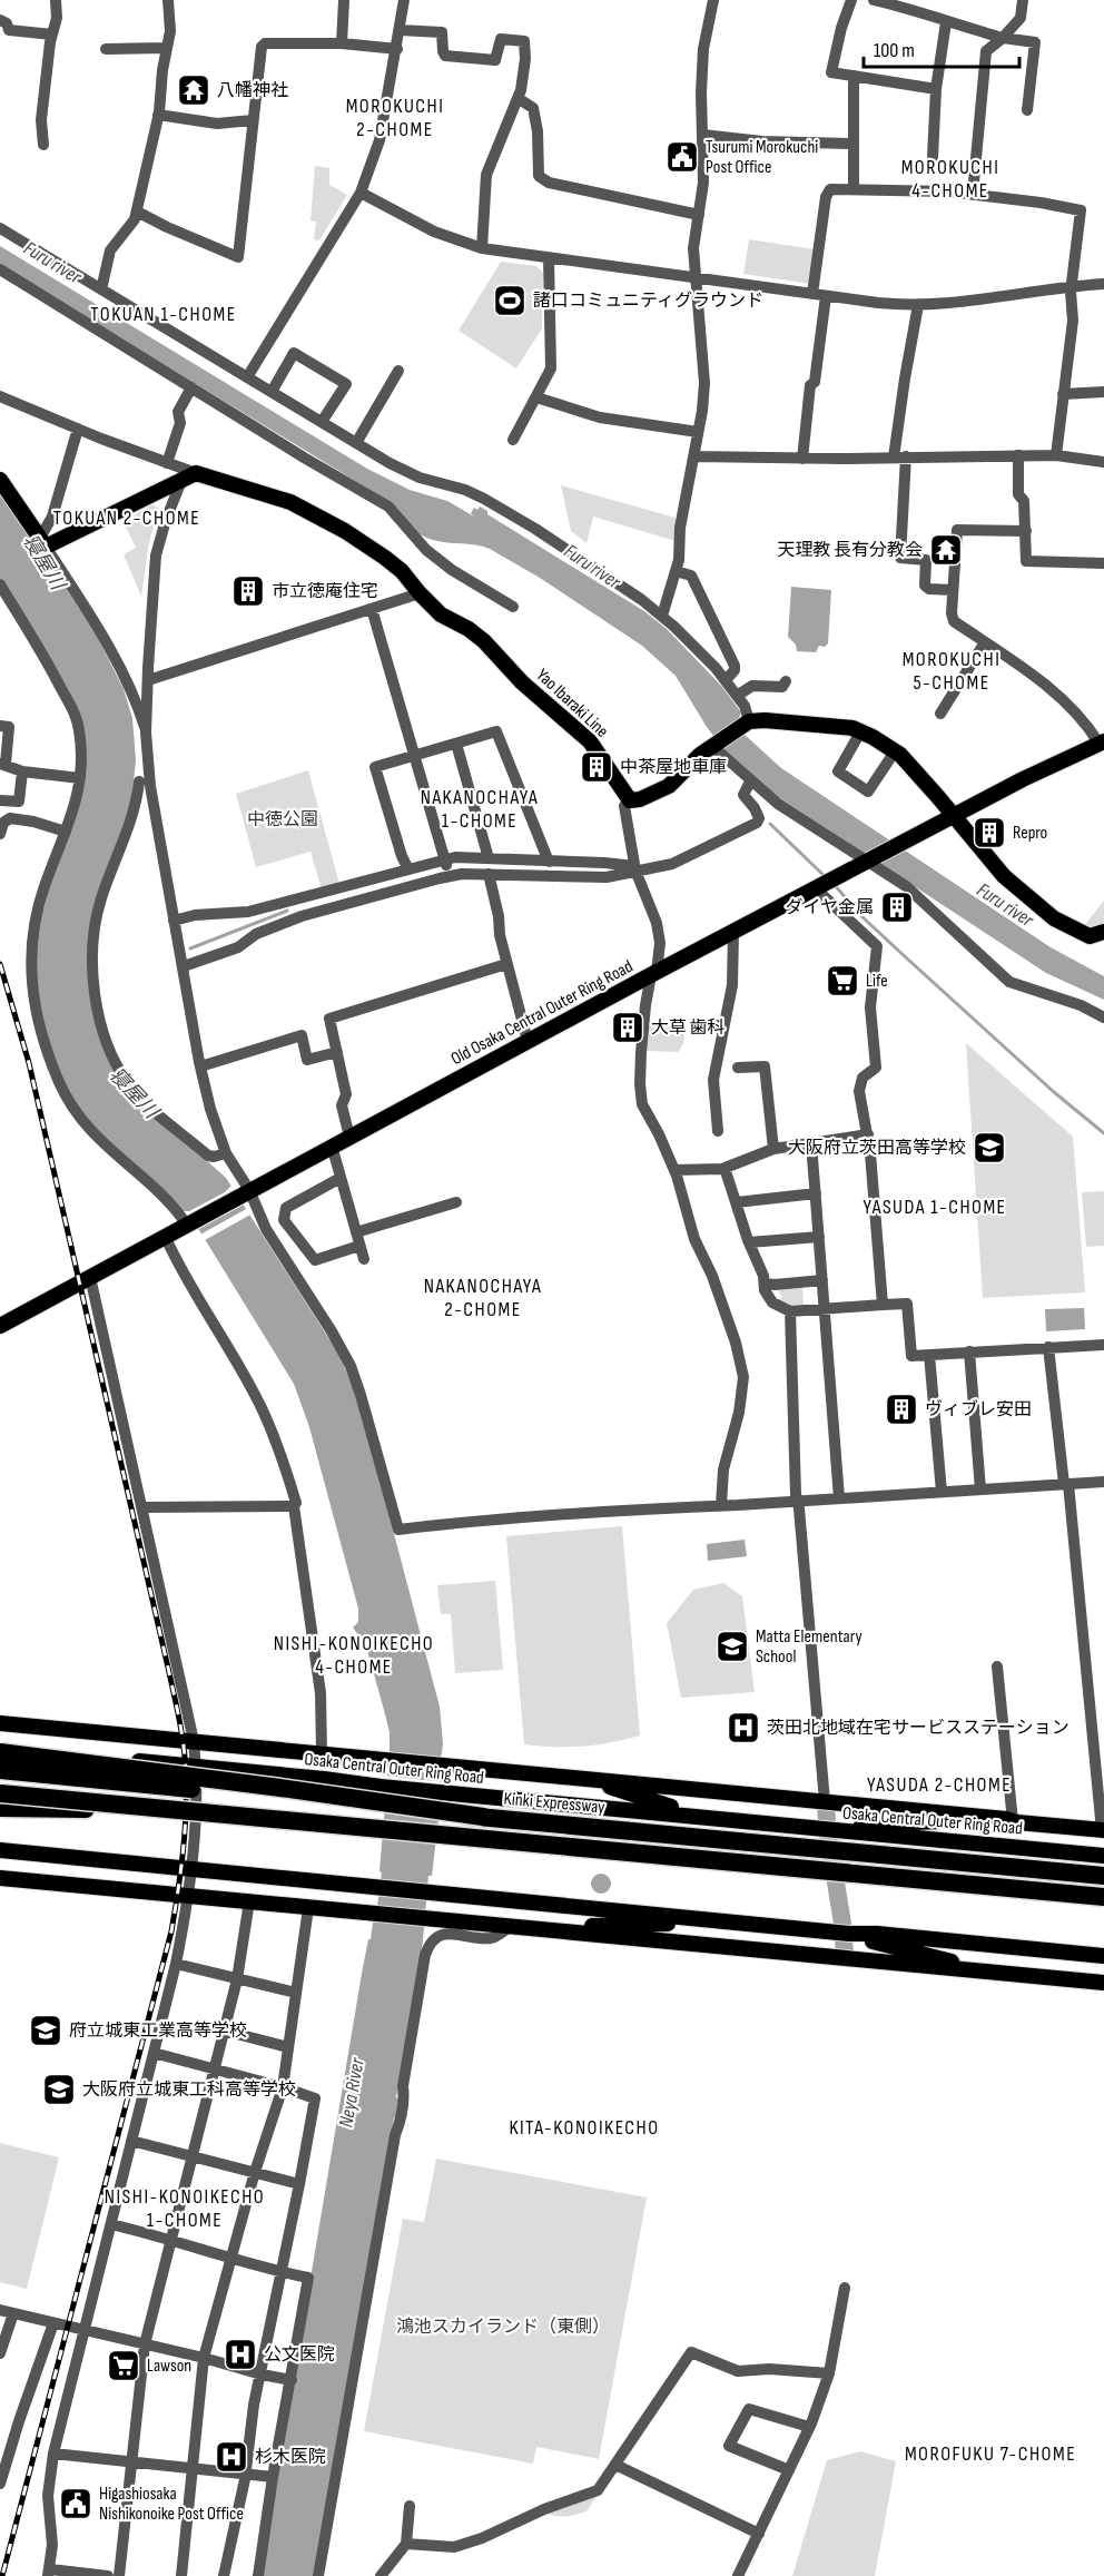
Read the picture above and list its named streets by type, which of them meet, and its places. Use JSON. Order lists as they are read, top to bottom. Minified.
{"streets":{"highway":["Kinki Expressway"],"main road":["Yao Ibaraki Line","Old Osaka Central Outer Ring Road","Osaka Central Outer Ring Road"]},"districts":["MOROKUCHI 2-CHOME","MOROKUCHI 4-CHOME","TOKUAN 1-CHOME","TOKUAN 2-CHOME","MOROKUCHI 5-CHOME","NAKANOCHAYA 1-CHOME","YASUDA 1-CHOME","NAKANOCHAYA 2-CHOME","NISHI-KONOIKECHO 4-CHOME","YASUDA 2-CHOME","KITA-KONOIKECHO","NISHI-KONOIKECHO 1-CHOME","MOROFUKU 7-CHOME"],"water":["Furu river","寝屋川","Neya River"],"parks":["中徳公園","鴻池スカイランド（東側）"],"places":{"temple":["八幡神社","天理教 長有分教会"],"public building":["Tsurumi Morokuchi Post Office","Higashiosaka Nishikonoike Post Office"],"sports":["諸口コミュニティグラウンド"],"building":["市立徳庵住宅","中茶屋地車庫","Repro","ダイヤ金属","大草 歯科","ヴィブレ安田"],"supermarket":["Life","Lawson"],"school or university":["大阪府立茨田高等学校","Matta Elementary School","府立城東工業高等学校","大阪府立城東工科高等学校"],"hospital":["茨田北地域在宅サービスステーション","公文医院","杉木医院"]},"scale_bar":"100 m"}
